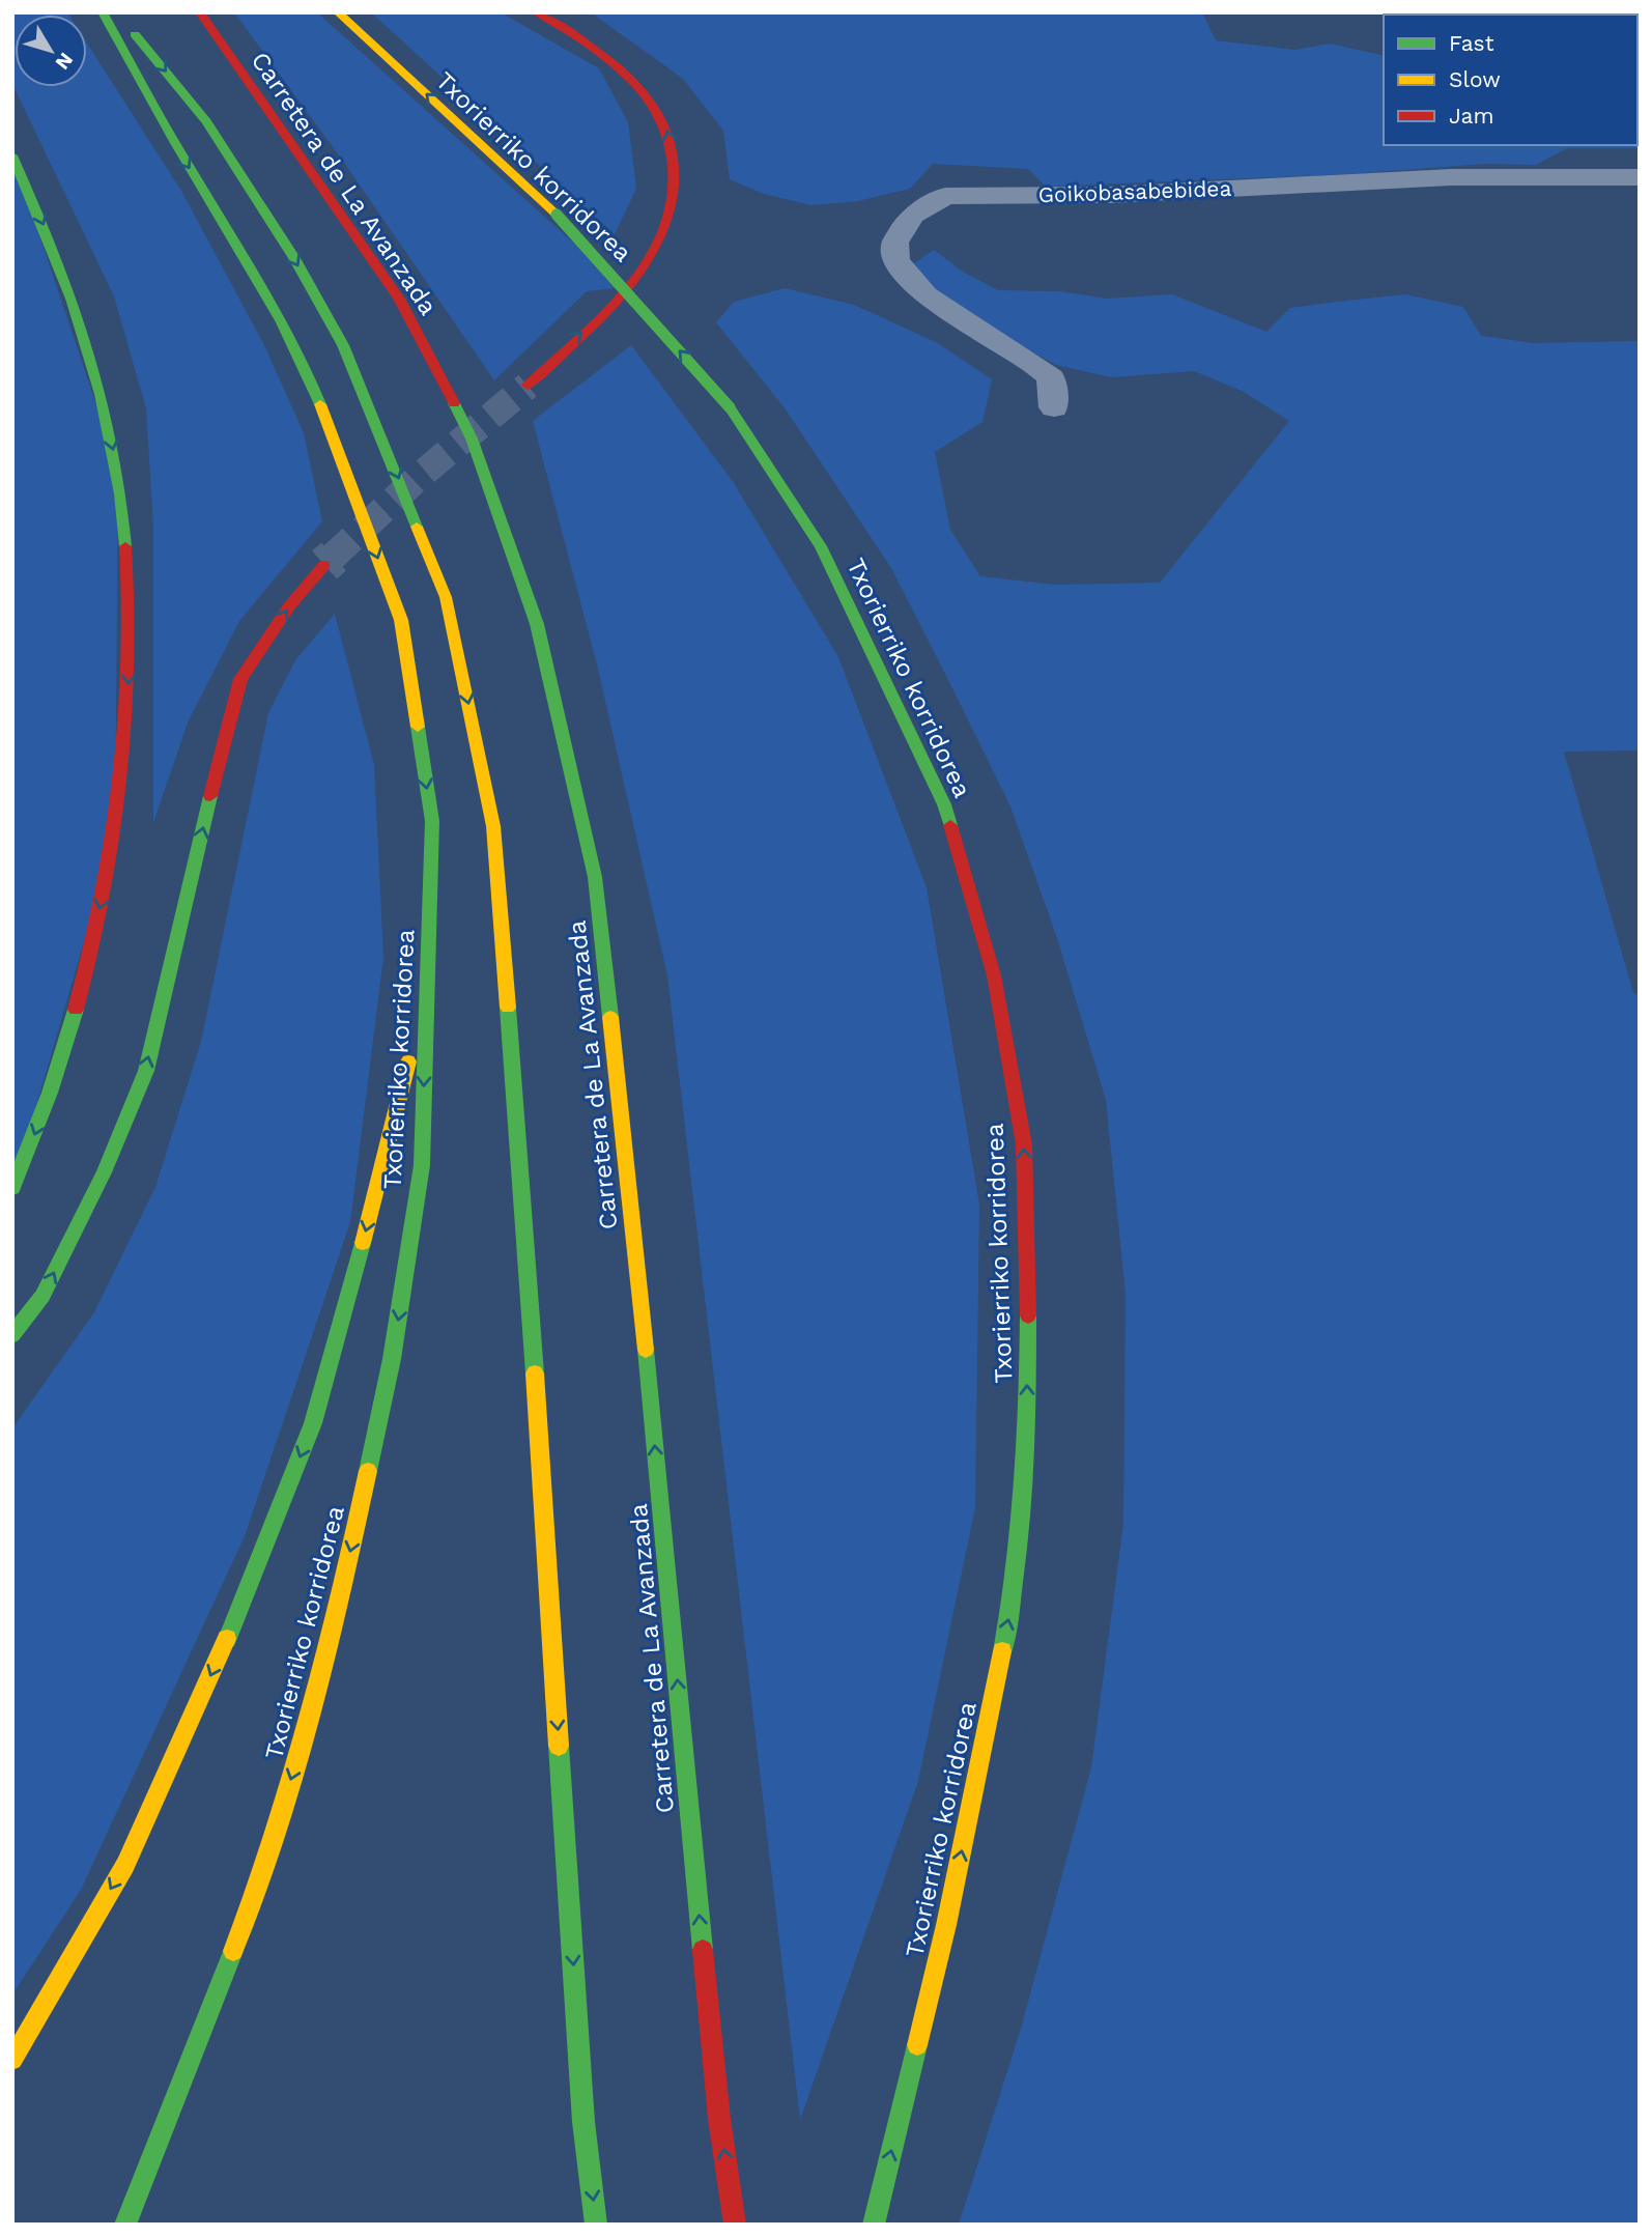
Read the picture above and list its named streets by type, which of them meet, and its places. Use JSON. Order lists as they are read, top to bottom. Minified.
{"streets":{"highway":["Txorierriko korridorea","Carretera de La Avanzada"],"street":["Goikobasabebidea"]},"legend":["Fast","Slow","Jam"],"north":"bottom right"}
